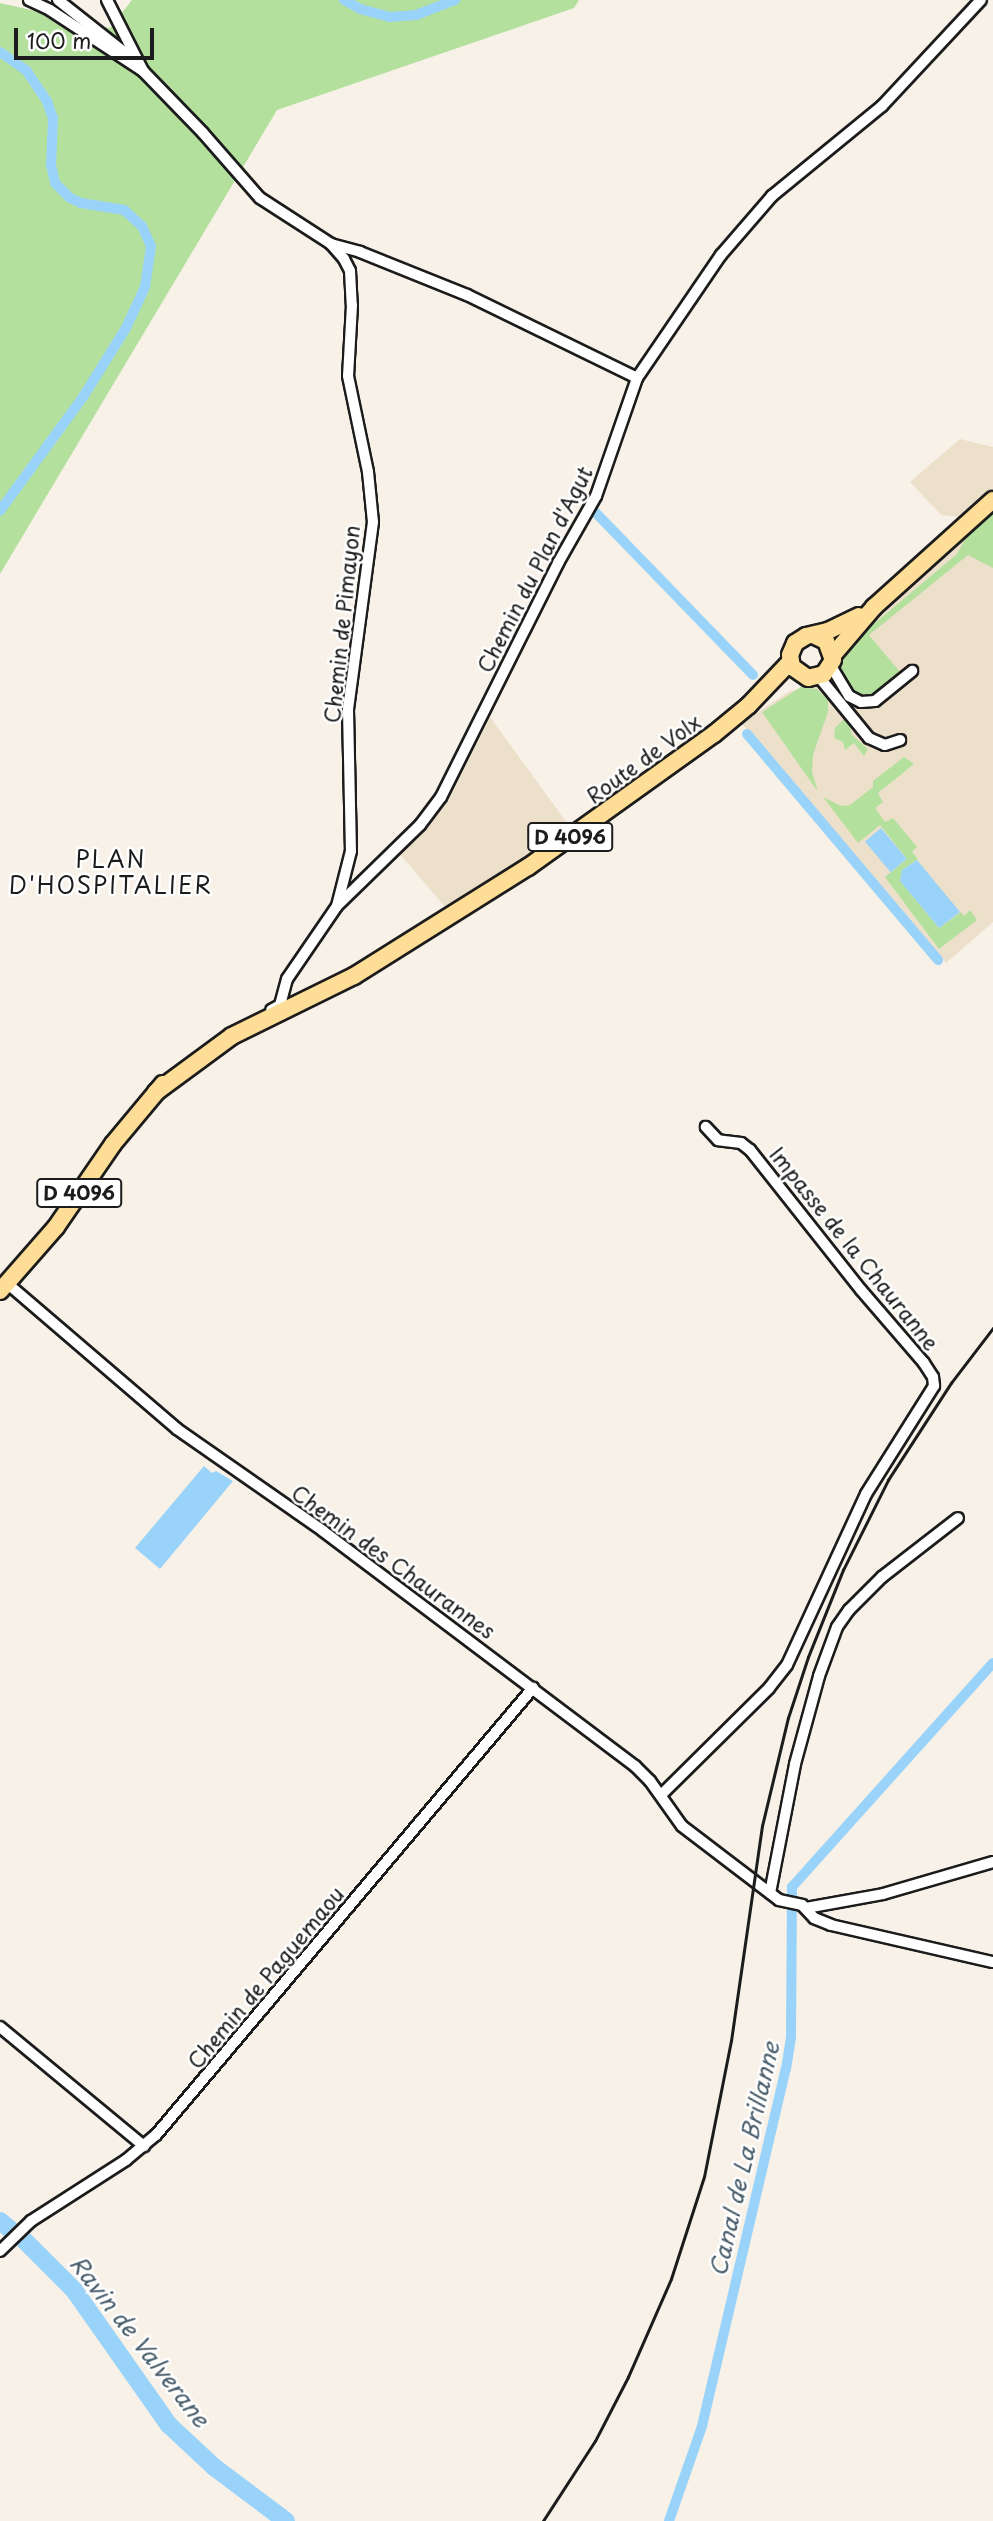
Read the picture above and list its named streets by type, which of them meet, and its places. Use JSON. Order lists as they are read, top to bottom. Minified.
{"streets":{"main road":["Route de Volx","D 4096"],"street":["Chemin du Plan d'Agut","Chemin de Pimayon","Impasse de la Chauranne","Chemin des Chaurannes","Chemin de Paguemaou"]},"crossings":[["Chemin du Plan d'Agut","Chemin de Pimayon"],["Chemin de Pimayon","Route de Volx"],["Route de Volx","Chemin des Chaurannes"],["Impasse de la Chauranne","Chemin des Chaurannes"],["Chemin des Chaurannes","Chemin de Paguemaou"]],"districts":["PLAN D'HOSPITALIER"],"water":["Canal de La Brillanne","Ravin de Valverane"],"scale_bar":"100 m"}
